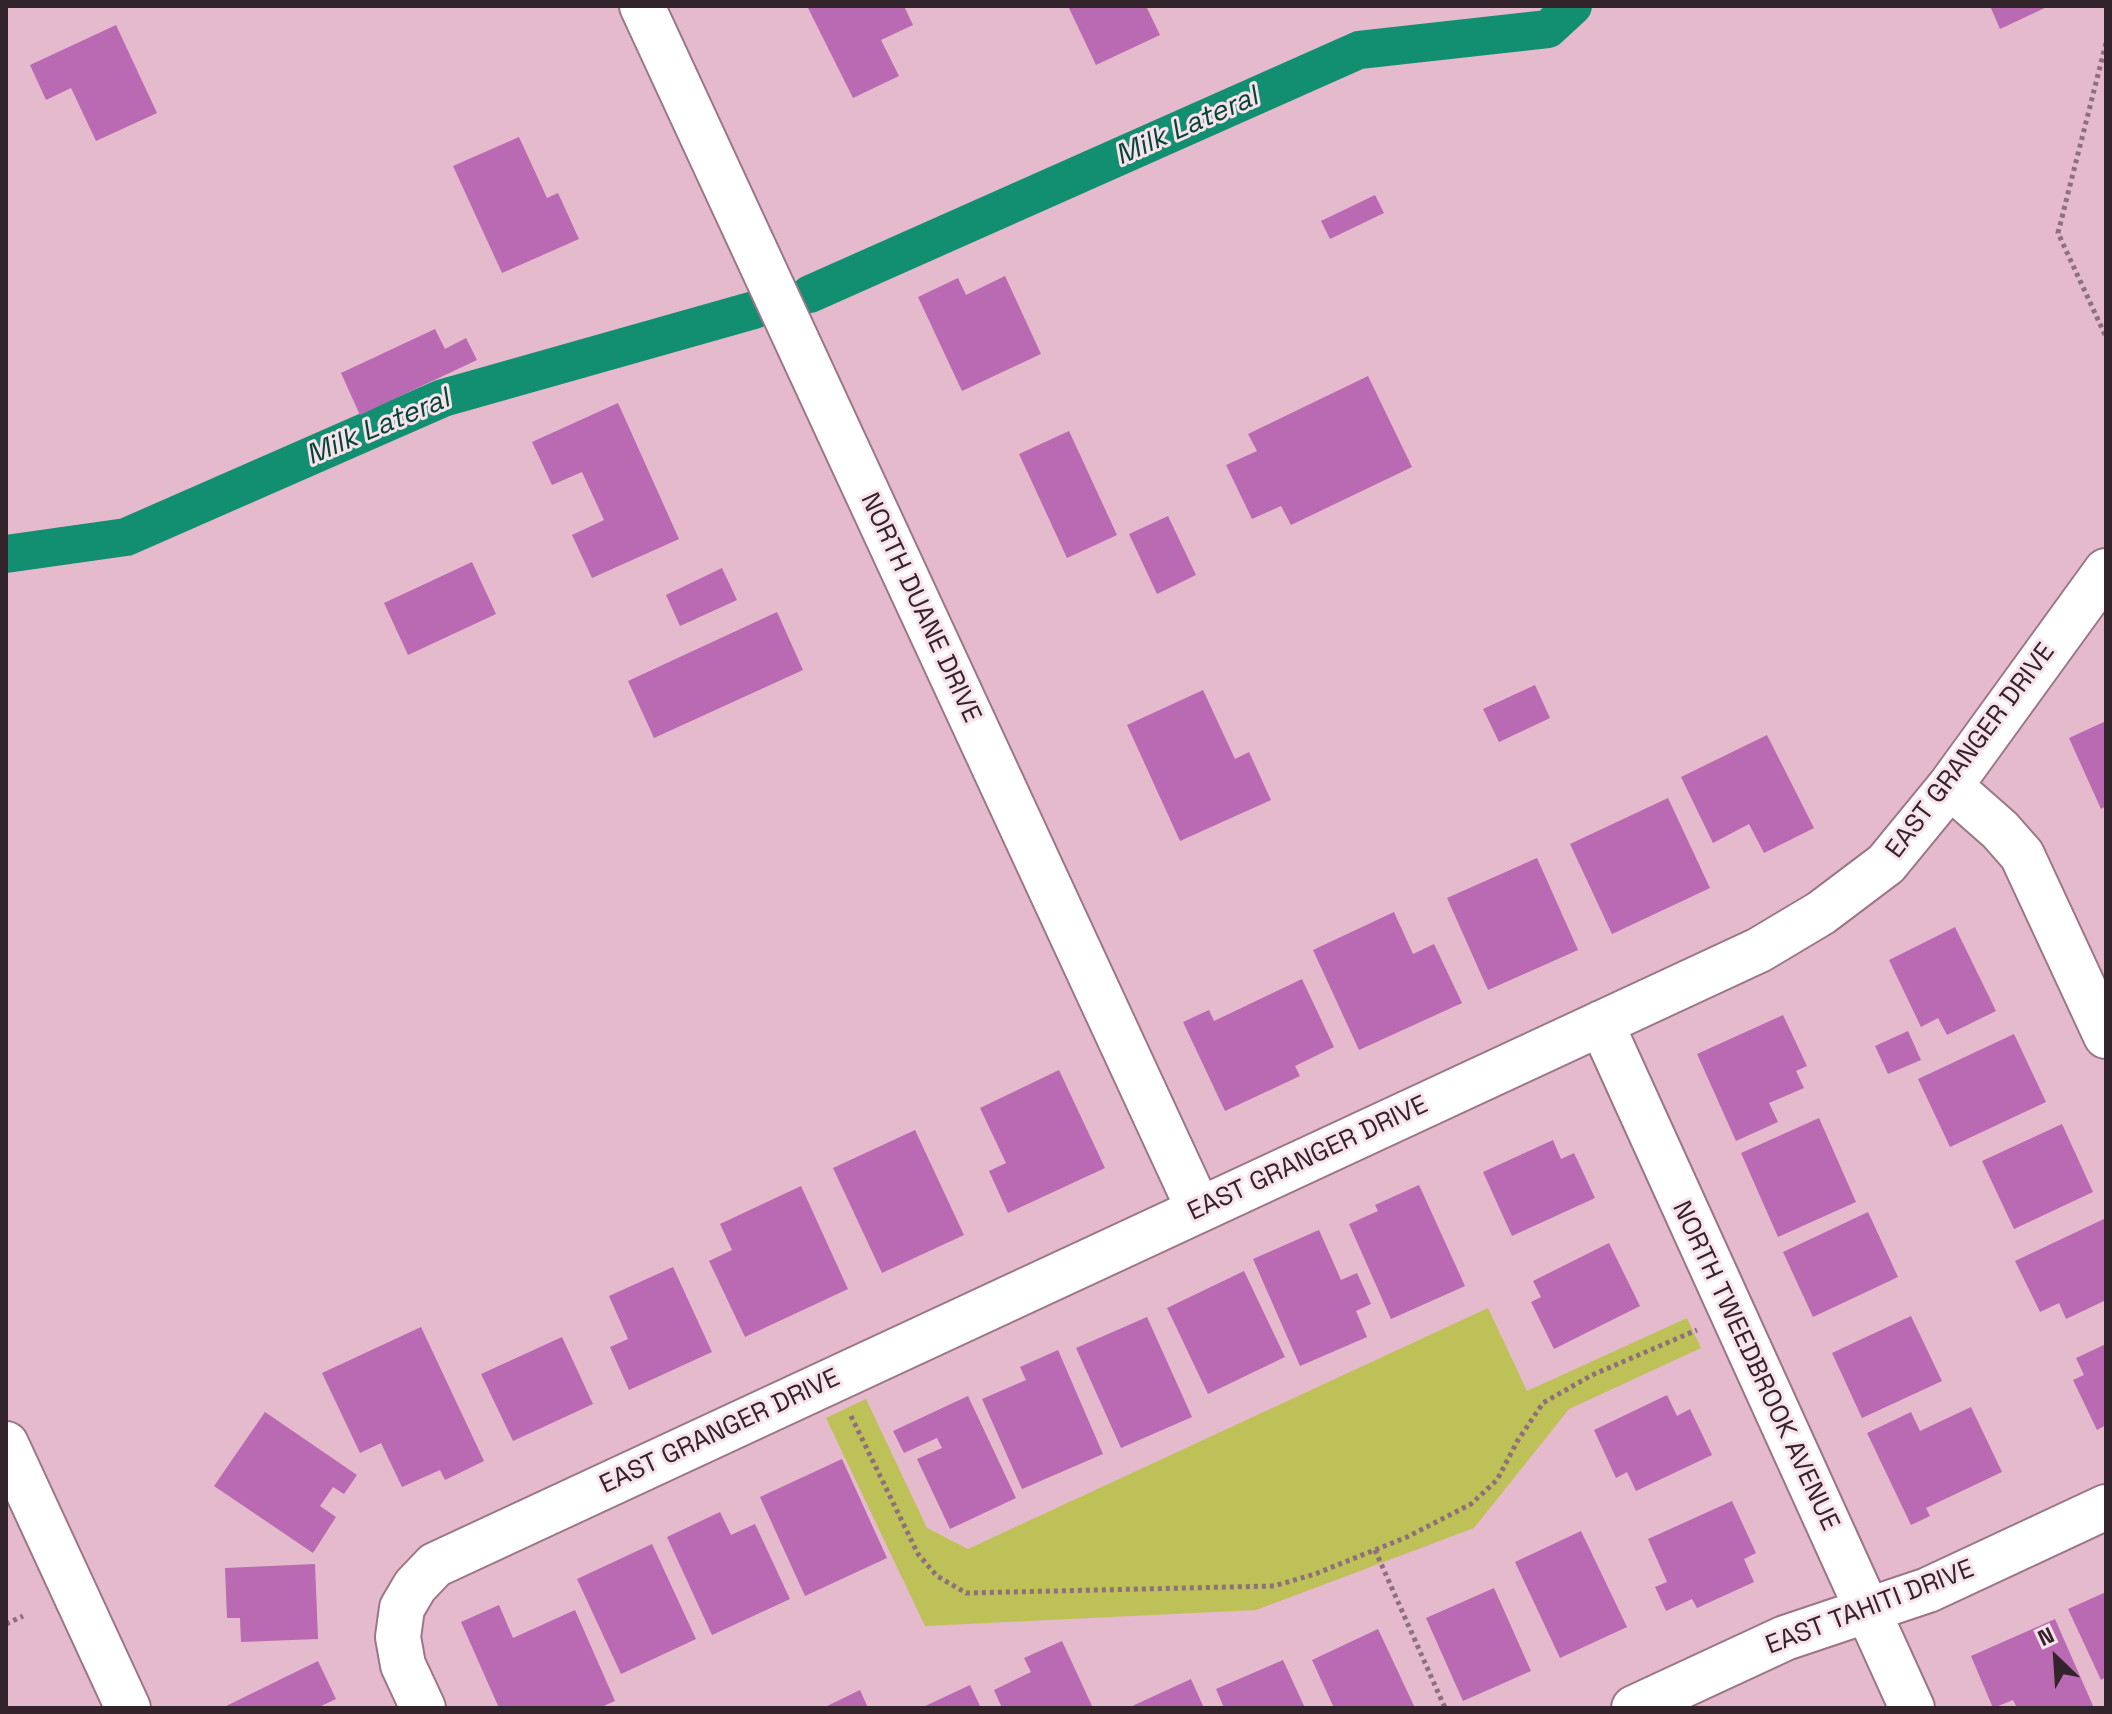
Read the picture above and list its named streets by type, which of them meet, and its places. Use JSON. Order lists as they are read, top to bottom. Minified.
{"streets":{"street":["NORTH DUANE DRIVE","EAST GRANGER DRIVE","NORTH TWEEDBROOK AVENUE","EAST TAHITI DRIVE"]},"crossings":[["NORTH DUANE DRIVE","EAST GRANGER DRIVE"],["EAST GRANGER DRIVE","NORTH TWEEDBROOK AVENUE"],["NORTH TWEEDBROOK AVENUE","EAST TAHITI DRIVE"]],"water":["Milk Lateral"],"north":"top left"}
